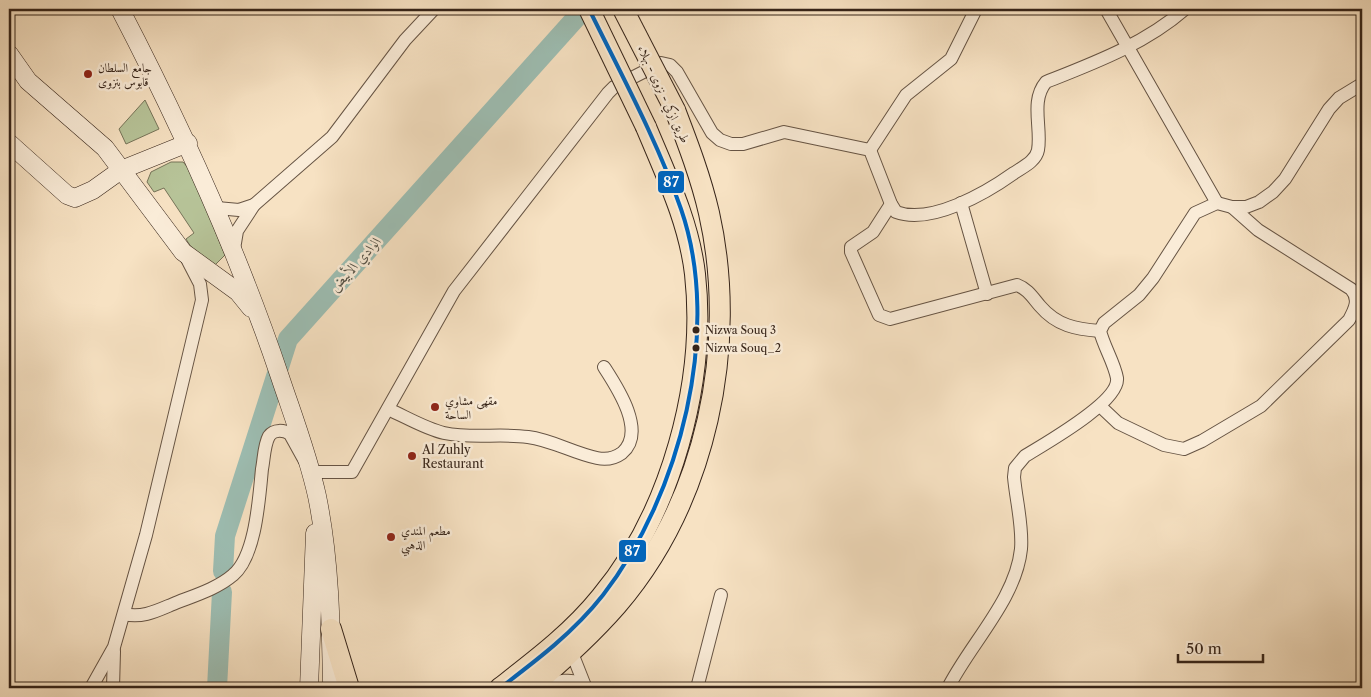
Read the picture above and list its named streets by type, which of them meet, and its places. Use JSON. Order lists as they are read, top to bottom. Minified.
{"streets":{"main road":["طريق ازكي - نزوى - بهلاء"]},"water":["الوادي الأبيض"],"places":["جامع السلطان قابوس بنزوى","Nizwa Souq 3","Nizwa Souq_2","مقهى مشاوي الساحة","Al Zuhly Restaurant","مطعم المندي الذهبي"],"lines":["transit line 87"],"scale_bar":"50 m"}
